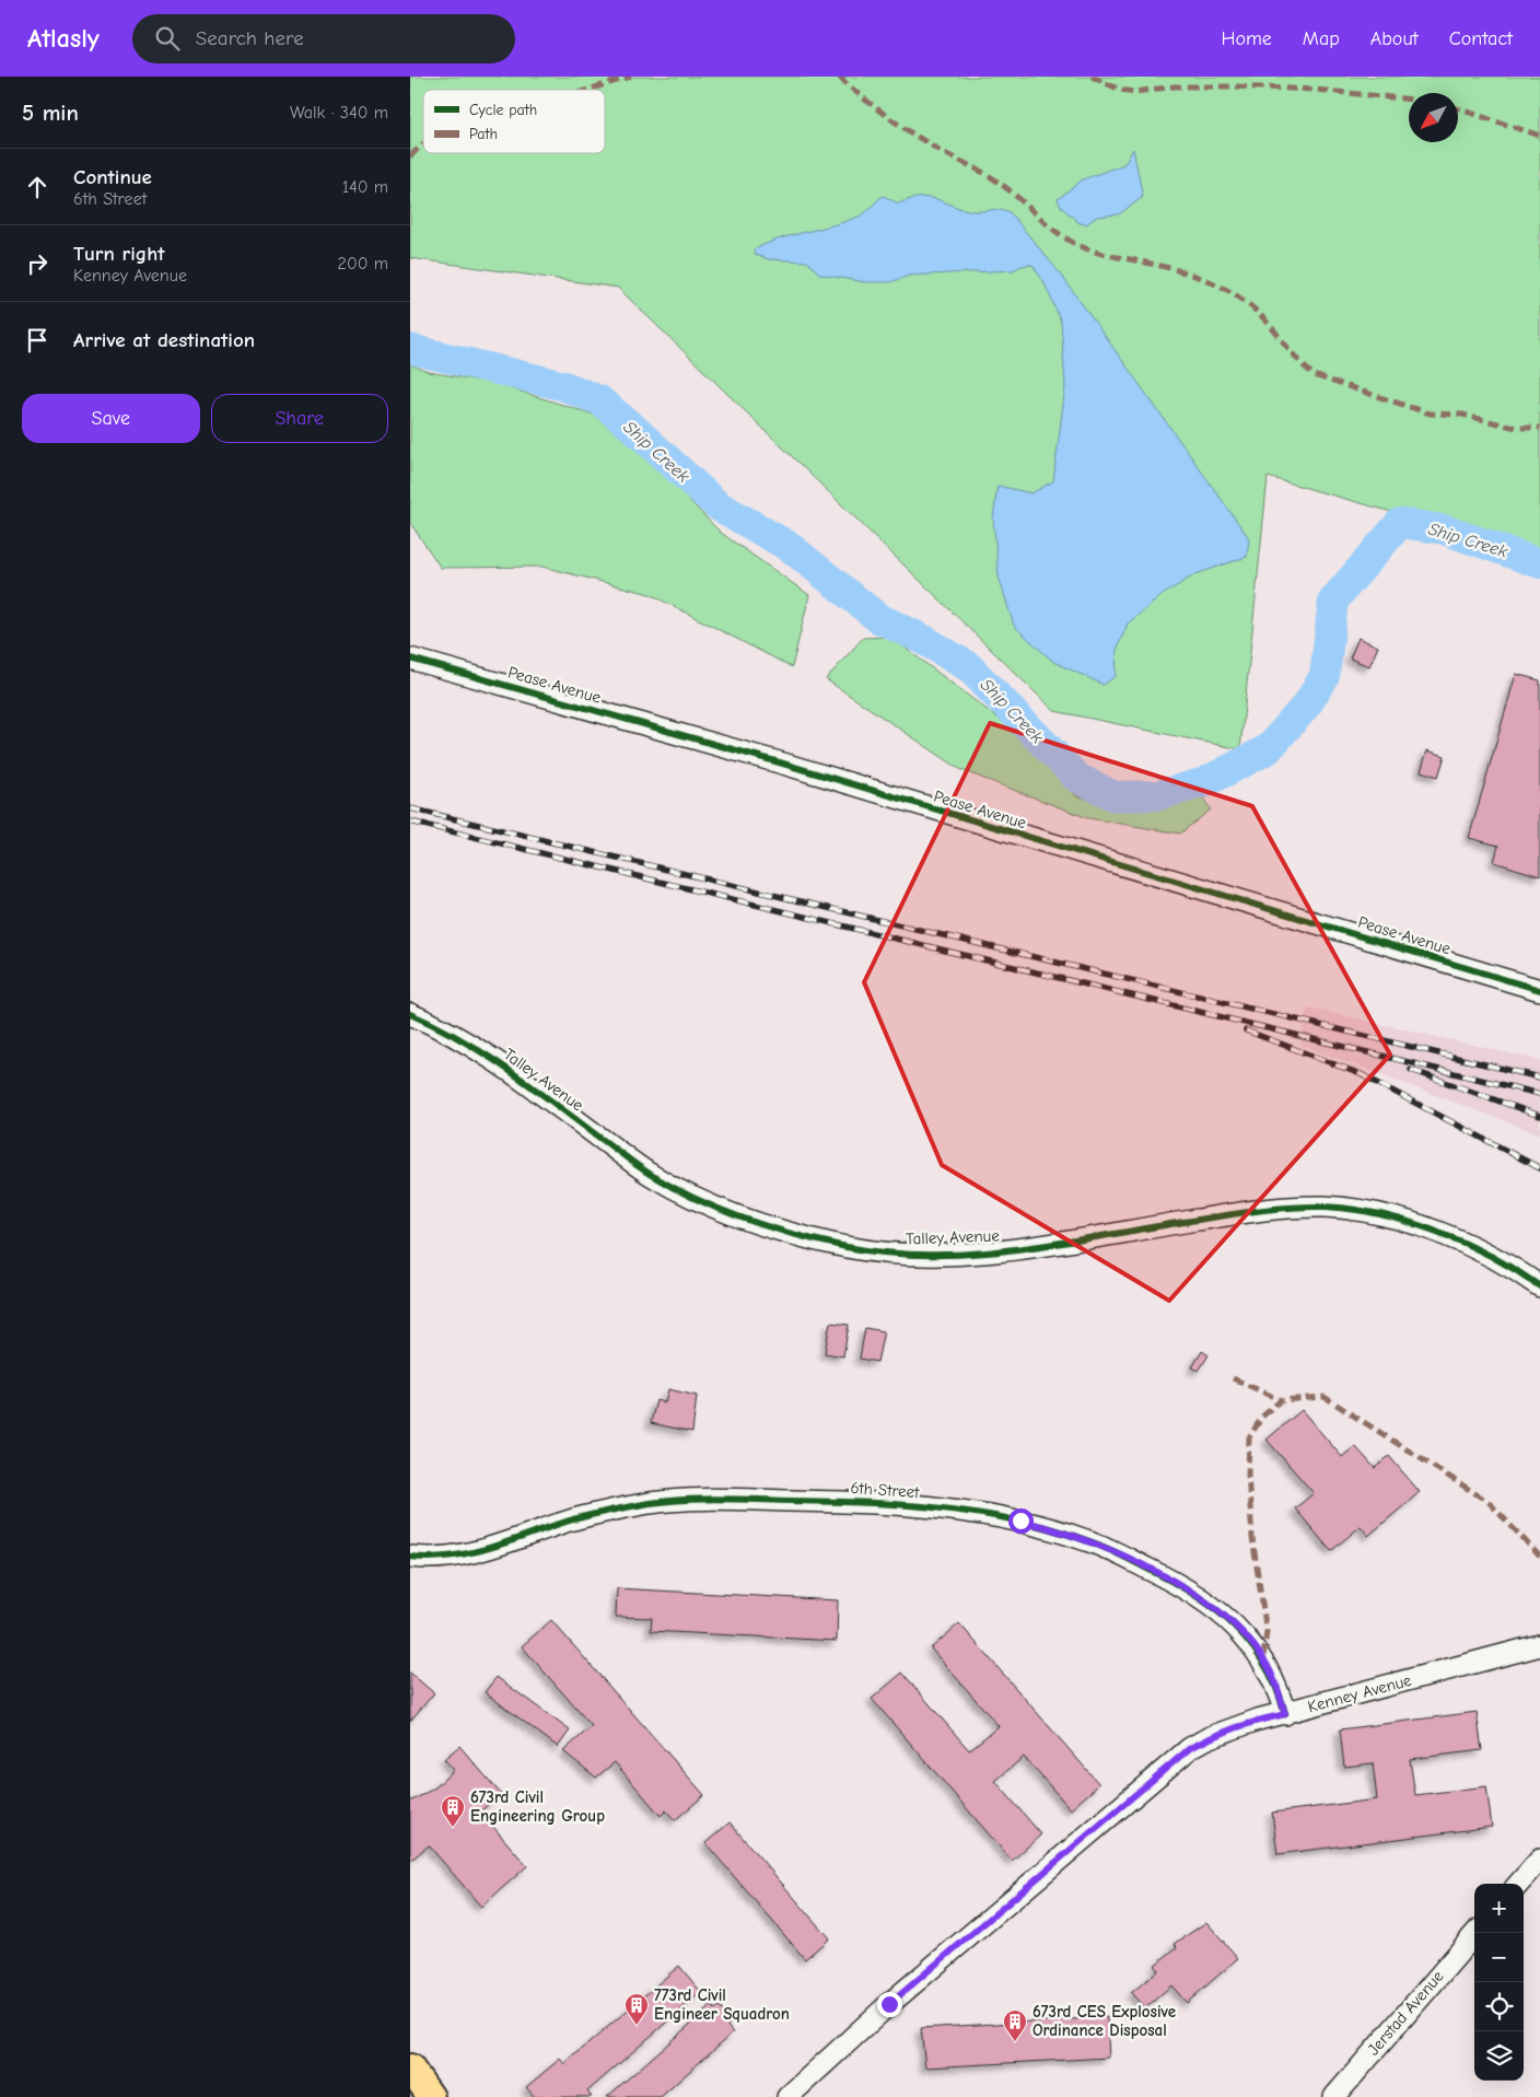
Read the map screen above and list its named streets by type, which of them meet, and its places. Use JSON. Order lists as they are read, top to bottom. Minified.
{"streets":{"street":["Pease Avenue","Talley Avenue","6th Street","Kenney Avenue","Jerstad Avenue"]},"crossings":[["6th Street","Kenney Avenue"]],"water":["Ship Creek"],"places":{"building":["673rd Civil Engineering Group","773rd Civil Engineer Squadron","673rd CES Explosive Ordinance Disposal"]},"legend":["Cycle path","Path"],"north":"bottom left","page":{"header":"Atlasly","search":"Search here","nav":["Home","Map","About","Contact"],"heading":["5 min","Walk · 340 m"],"list":[["Continue","6th Street","140 m"],["Turn right","Kenney Avenue","200 m"],"Arrive at destination"],"buttons":["Save","Share"],"map_buttons":["+","−"]}}
